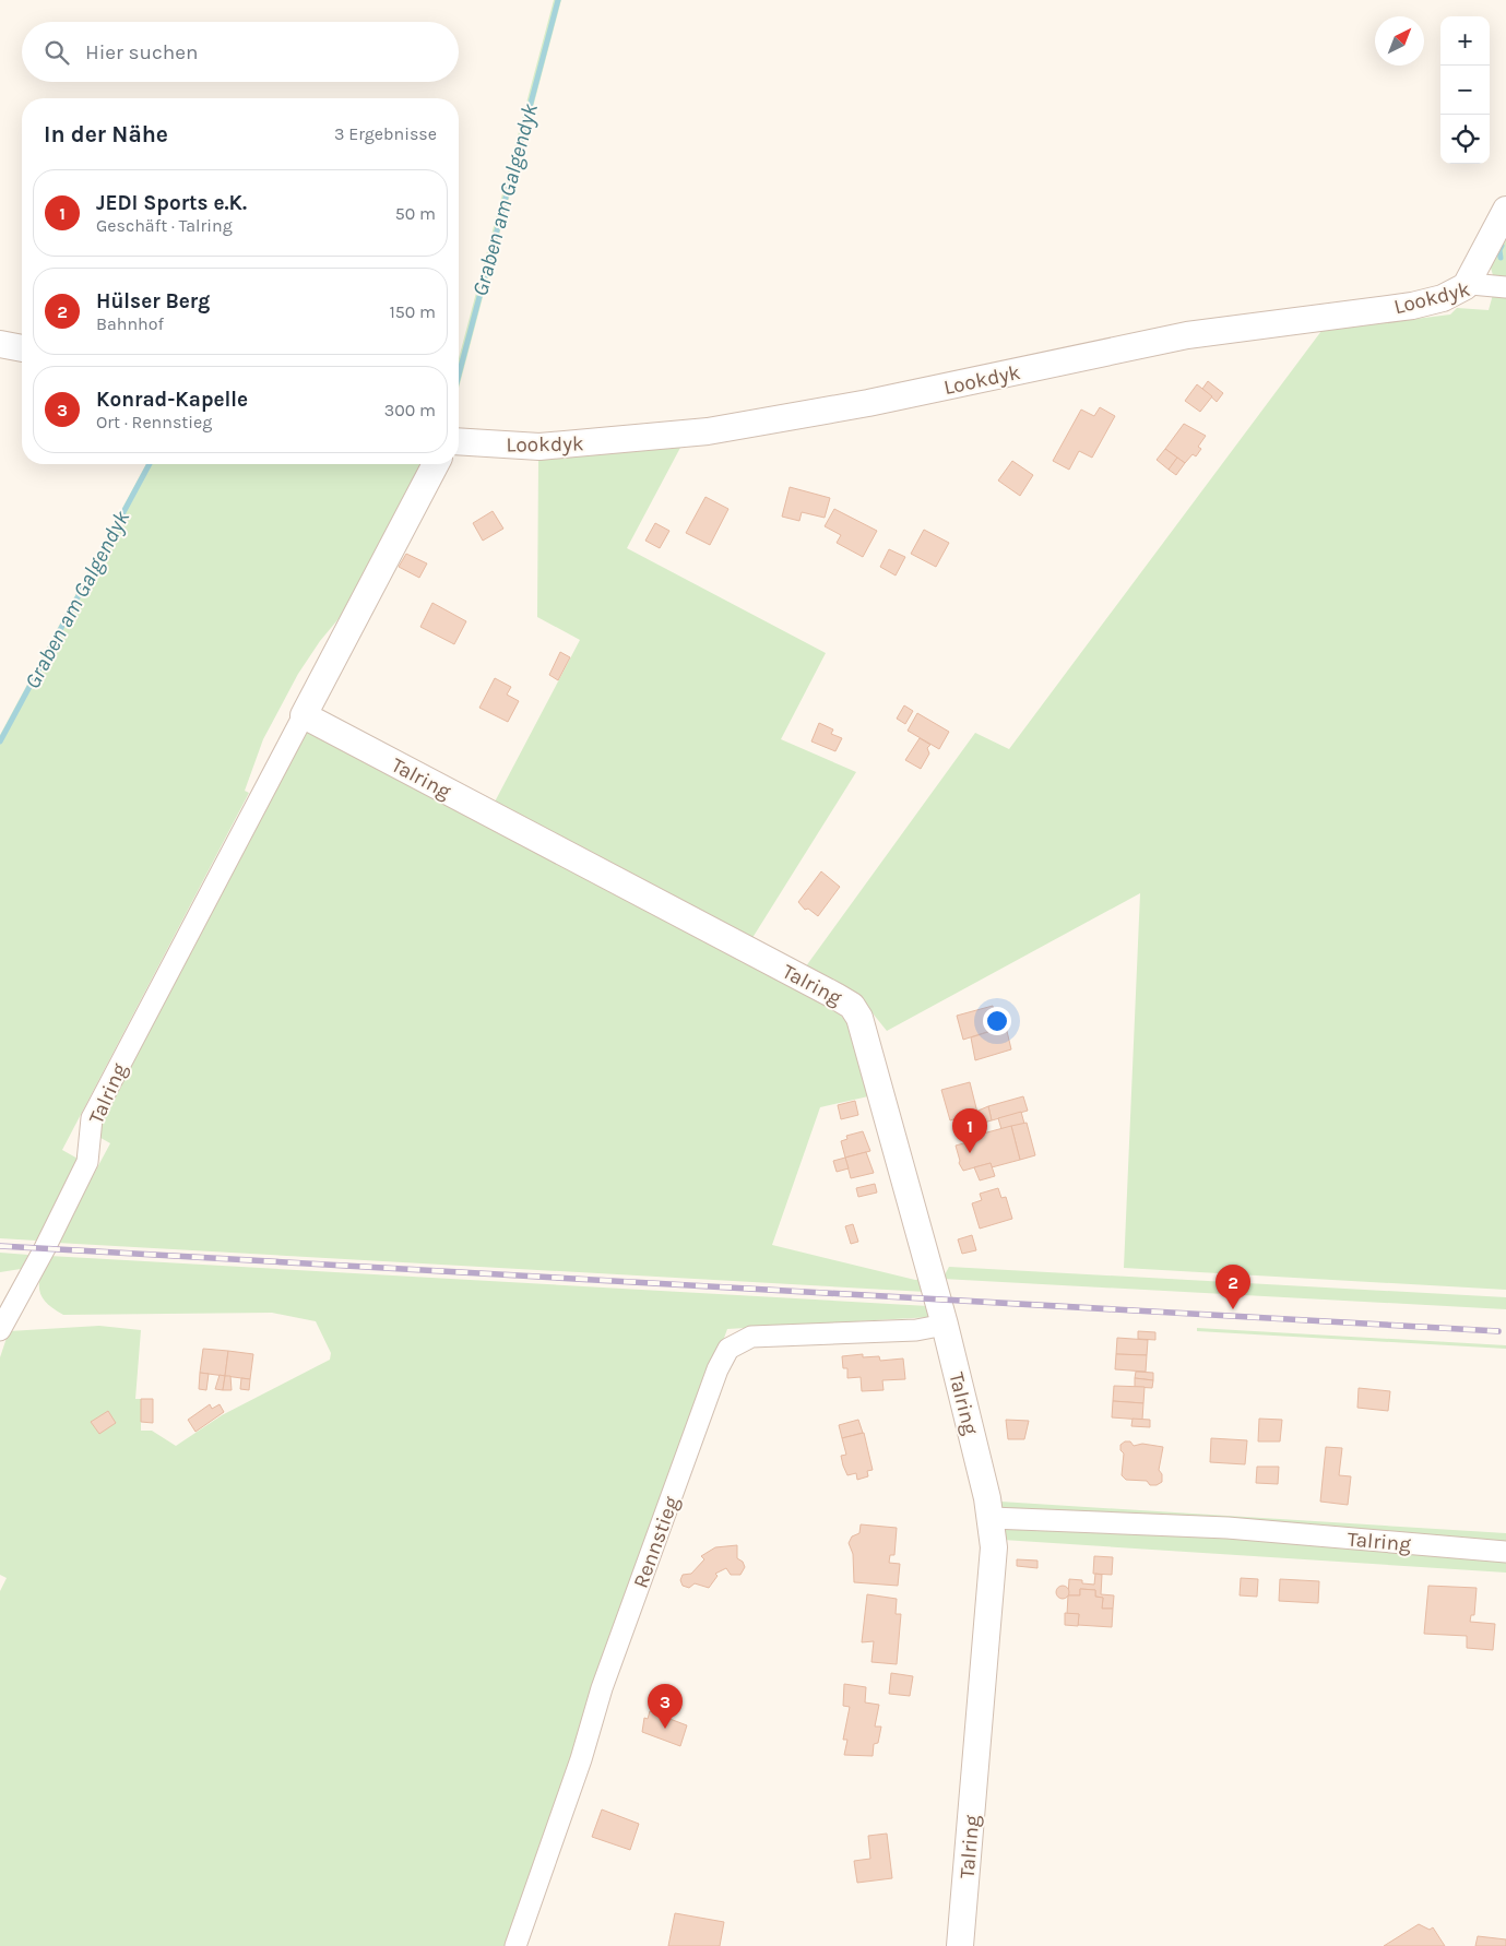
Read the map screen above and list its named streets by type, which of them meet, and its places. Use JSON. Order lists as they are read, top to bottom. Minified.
{"streets":{"street":["Lookdyk","Talring","Rennstieg"]},"crossings":[["Talring","Rennstieg"]],"water":["Graben am Galgendyk"],"north":"top right","page":{"map_buttons":["+","−"],"search":"Hier suchen","heading":["In der Nähe","3 Ergebnisse"],"list":[{"mark":"1","name":"JEDI Sports e.K.","note":"Geschäft · Talring","value":"50 m"},{"mark":"2","name":"Hülser Berg","note":"Bahnhof","value":"150 m"},{"mark":"3","name":"Konrad-Kapelle","note":"Ort · Rennstieg","value":"300 m"}],"pins":["1","2","3"]}}
